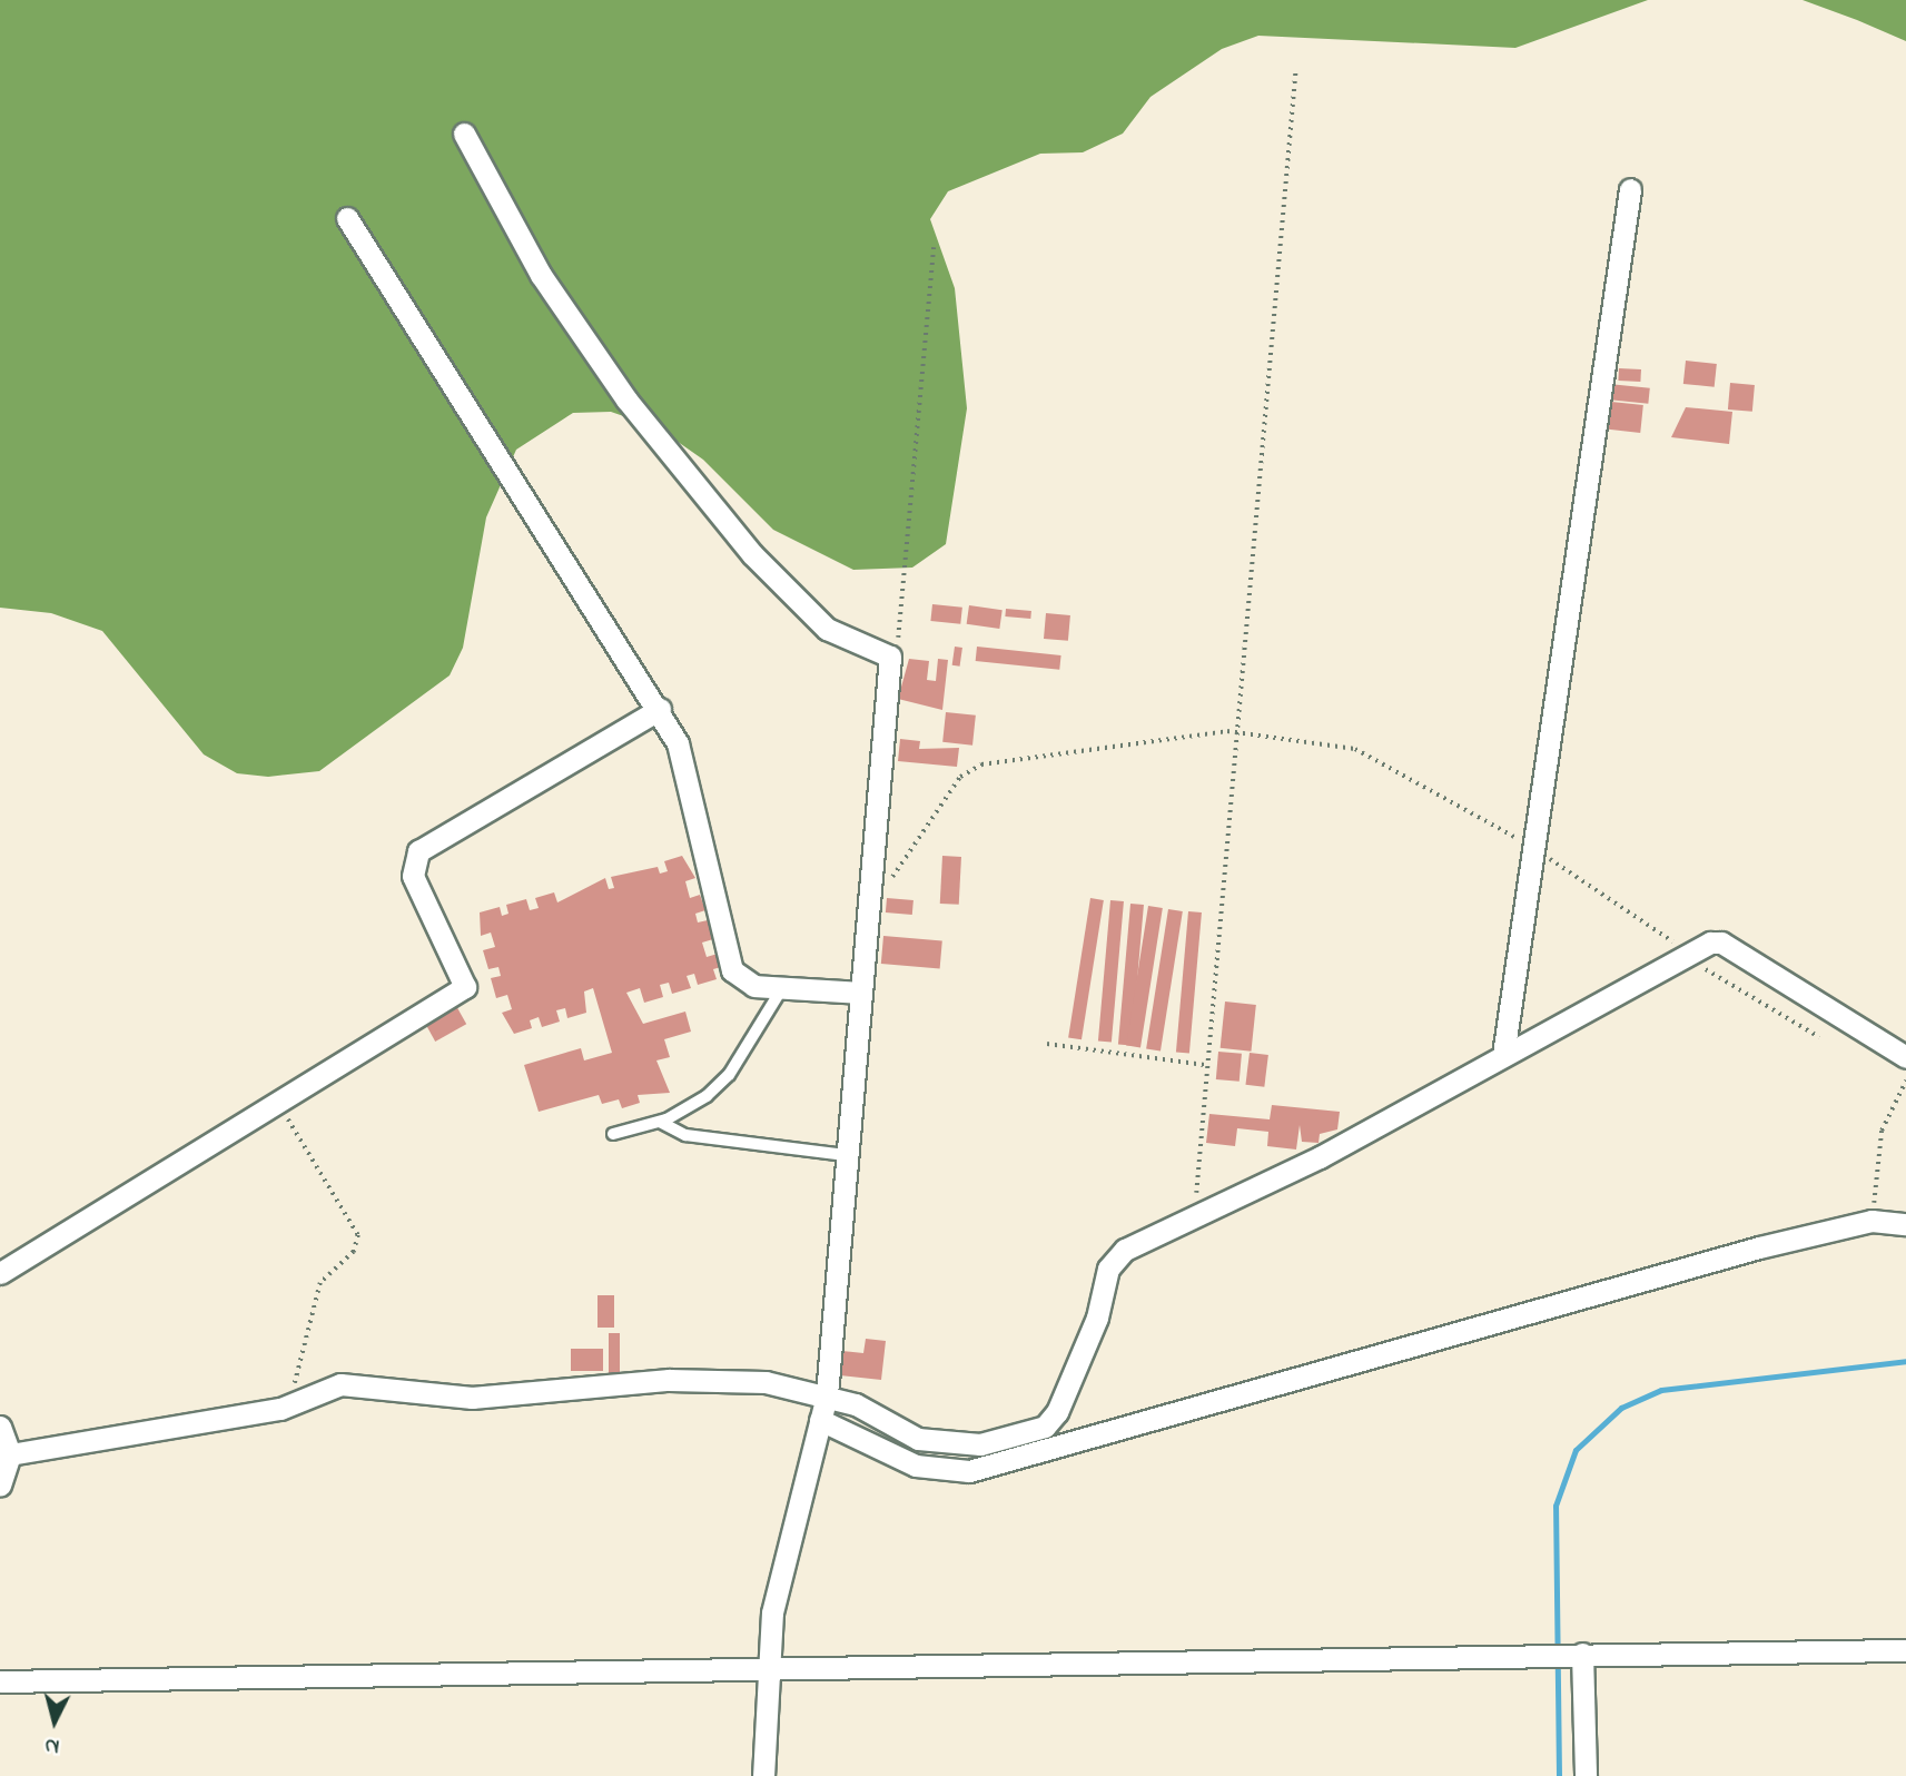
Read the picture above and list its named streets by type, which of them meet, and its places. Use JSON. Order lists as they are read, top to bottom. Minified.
{"north":"bottom"}
